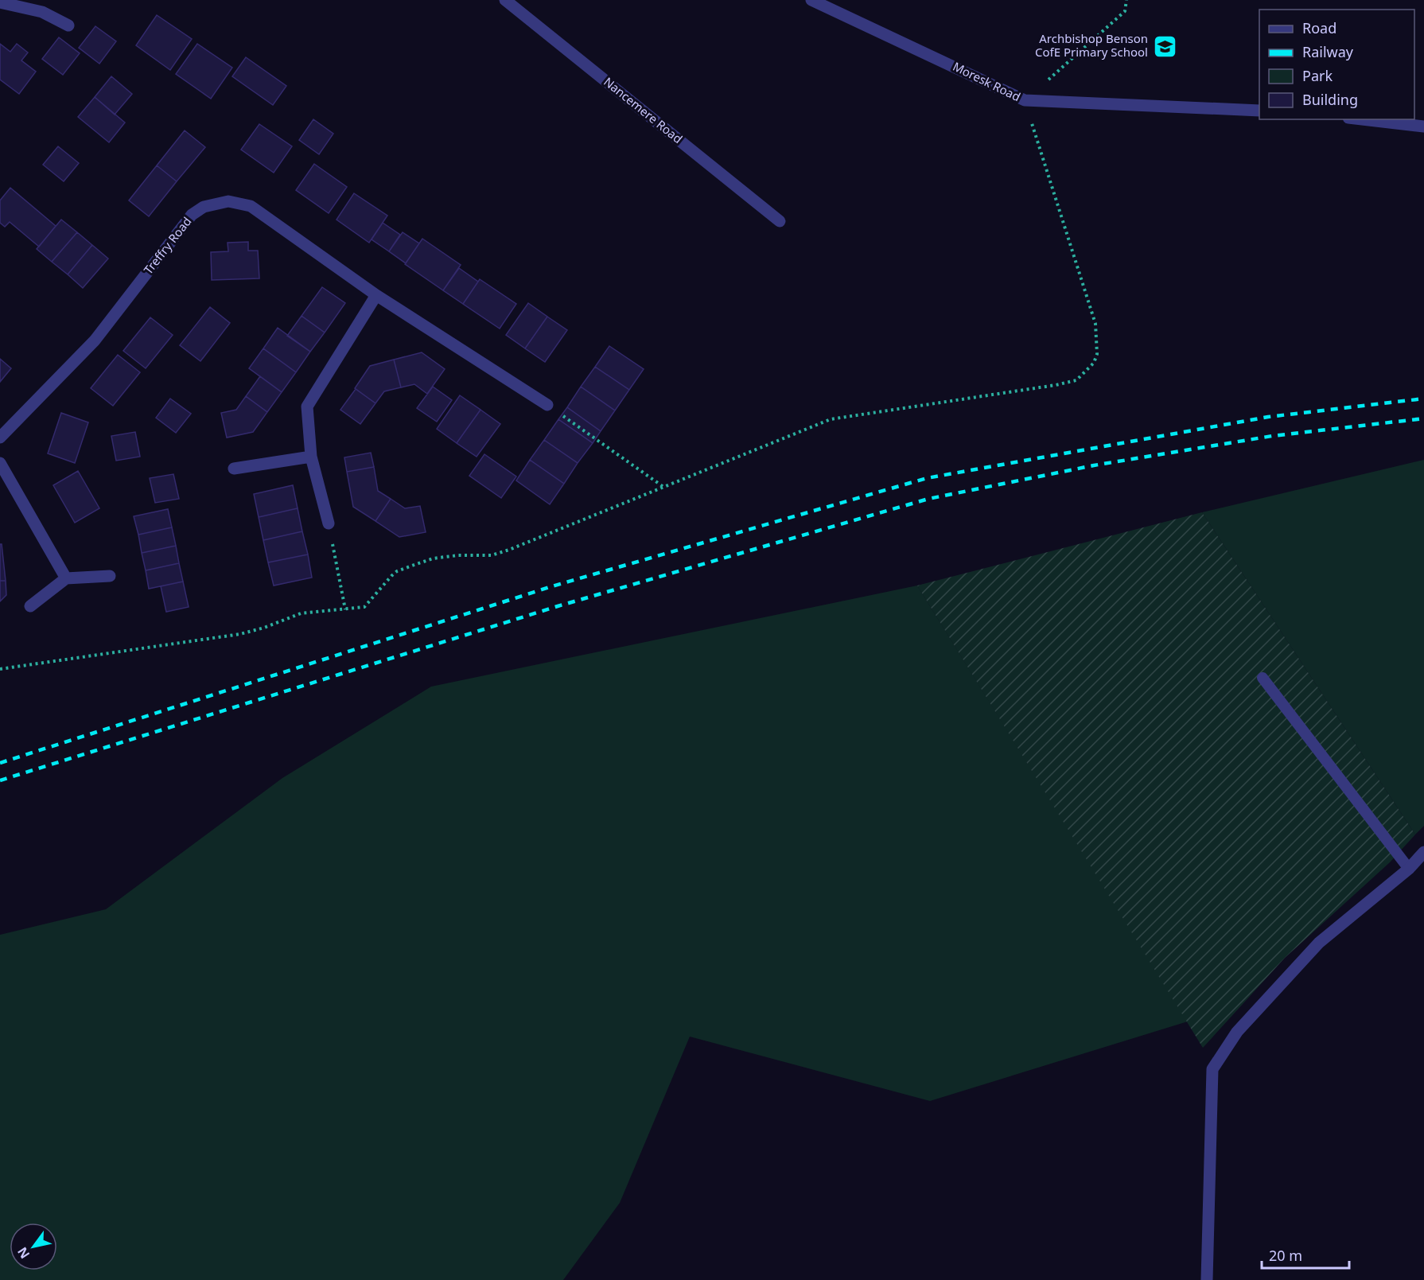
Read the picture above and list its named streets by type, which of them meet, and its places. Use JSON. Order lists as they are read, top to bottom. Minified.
{"streets":{"street":["Moresk Road","Nancemere Road","Treffry Road"]},"places":{"school or university":["Archbishop Benson CofE Primary School"]},"legend":["Road","Railway","Park","Building"],"scale_bar":"20 m","north":"bottom left"}
